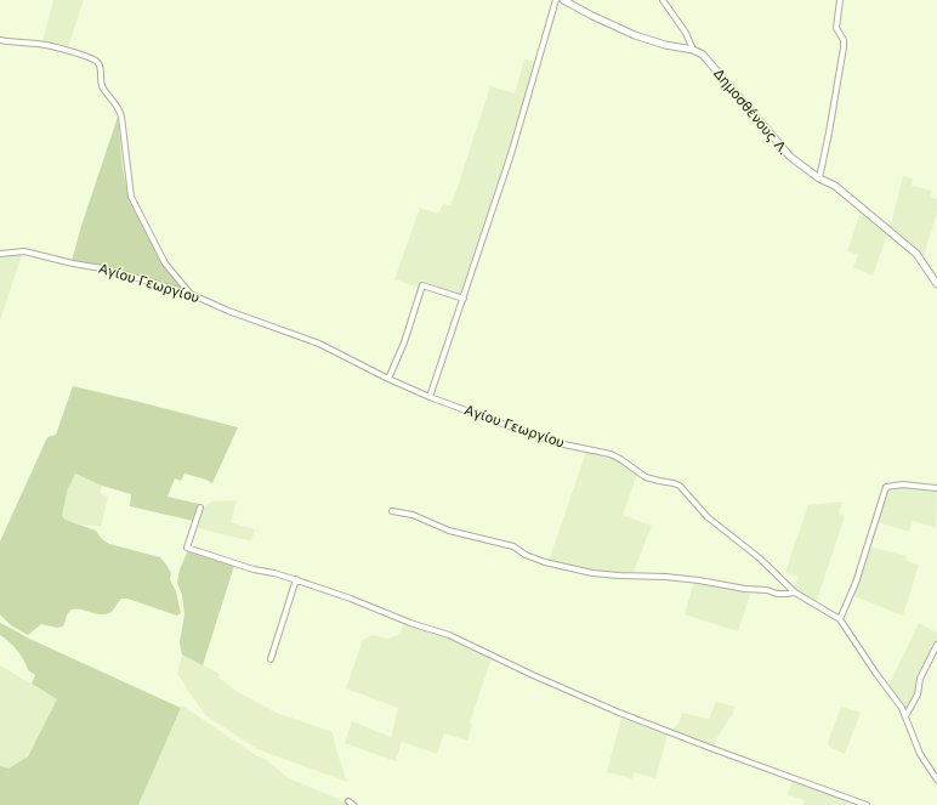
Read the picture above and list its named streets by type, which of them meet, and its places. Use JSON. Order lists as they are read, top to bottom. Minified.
{"streets":{"street":["Δημοσθένους Λ.","Αγίου Γεωργίου"]}}
